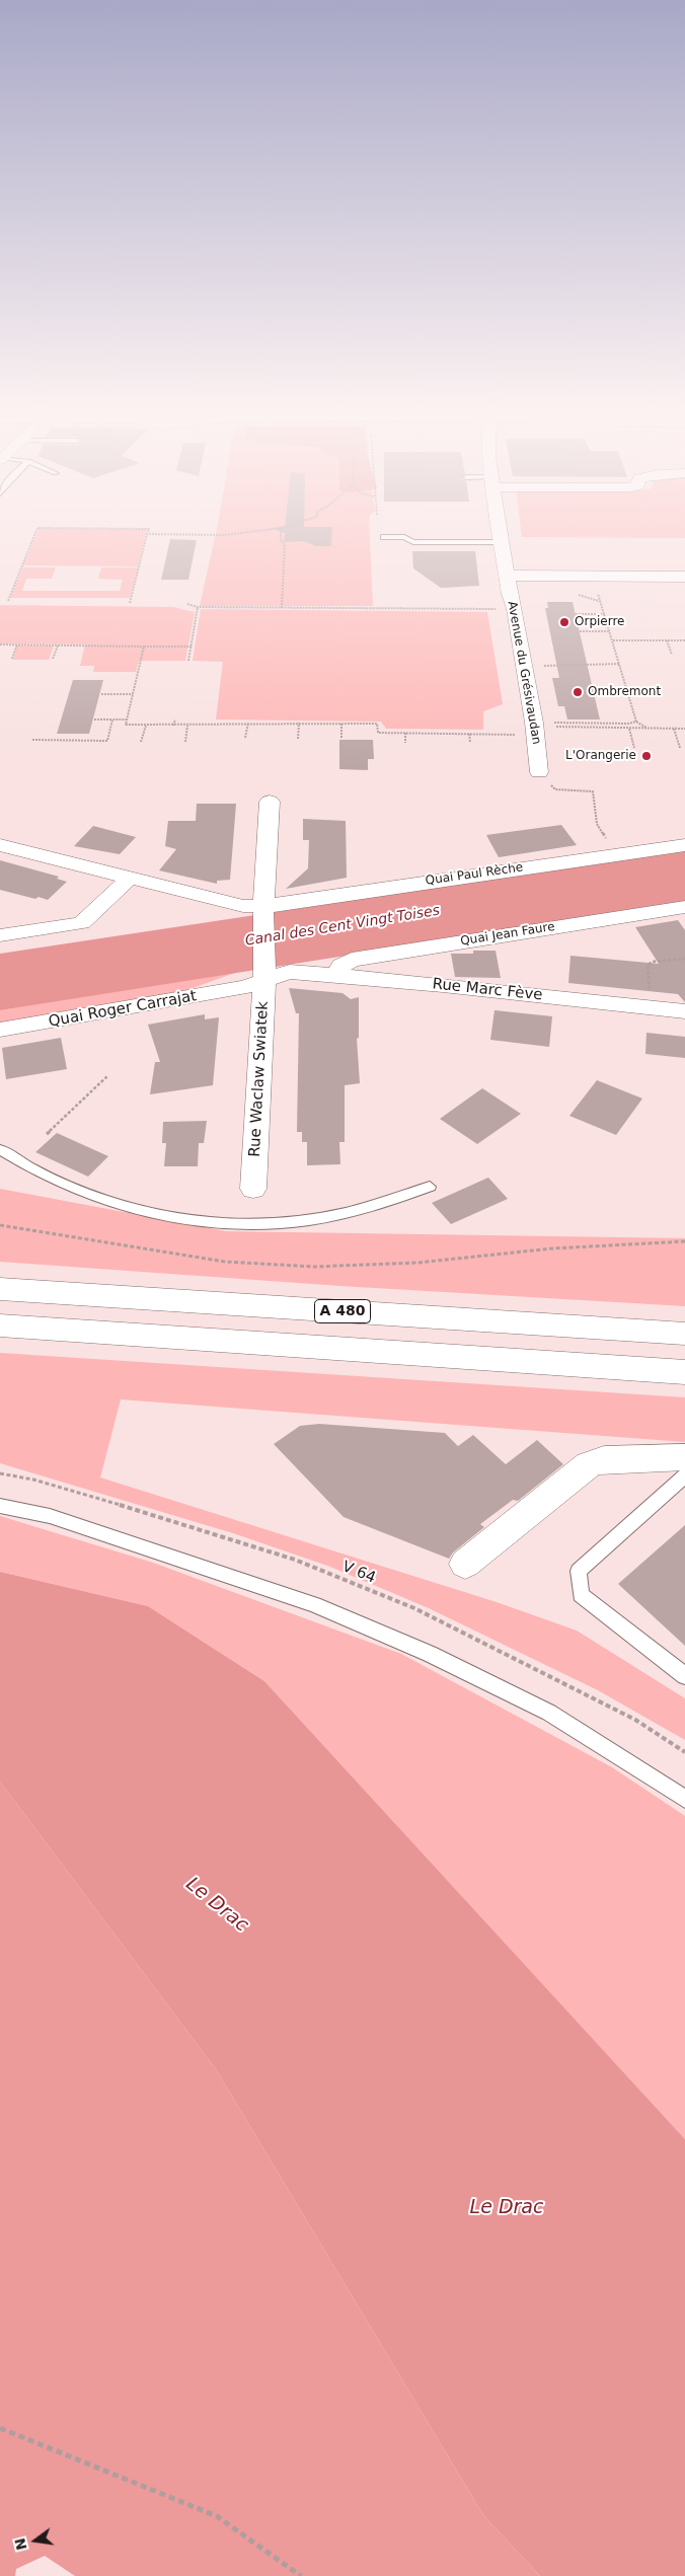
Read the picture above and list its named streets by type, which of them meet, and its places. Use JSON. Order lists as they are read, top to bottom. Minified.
{"streets":{"main road":["Avenue du Grésivaudan","Quai Paul Rèche","Quai Jean Faure","Rue Marc Fève","Quai Roger Carrajat","Rue Waclaw Swiatek","A 480"],"path":["V 64"]},"crossings":[["Quai Paul Rèche","Rue Waclaw Swiatek"],["Quai Jean Faure","Rue Marc Fève"],["Rue Marc Fève","Quai Roger Carrajat"],["Quai Roger Carrajat","Rue Waclaw Swiatek"]],"water":["Canal des Cent Vingt Toises","Le Drac"],"places":["Orpierre","Ombremont","L'Orangerie"],"north":"left"}
